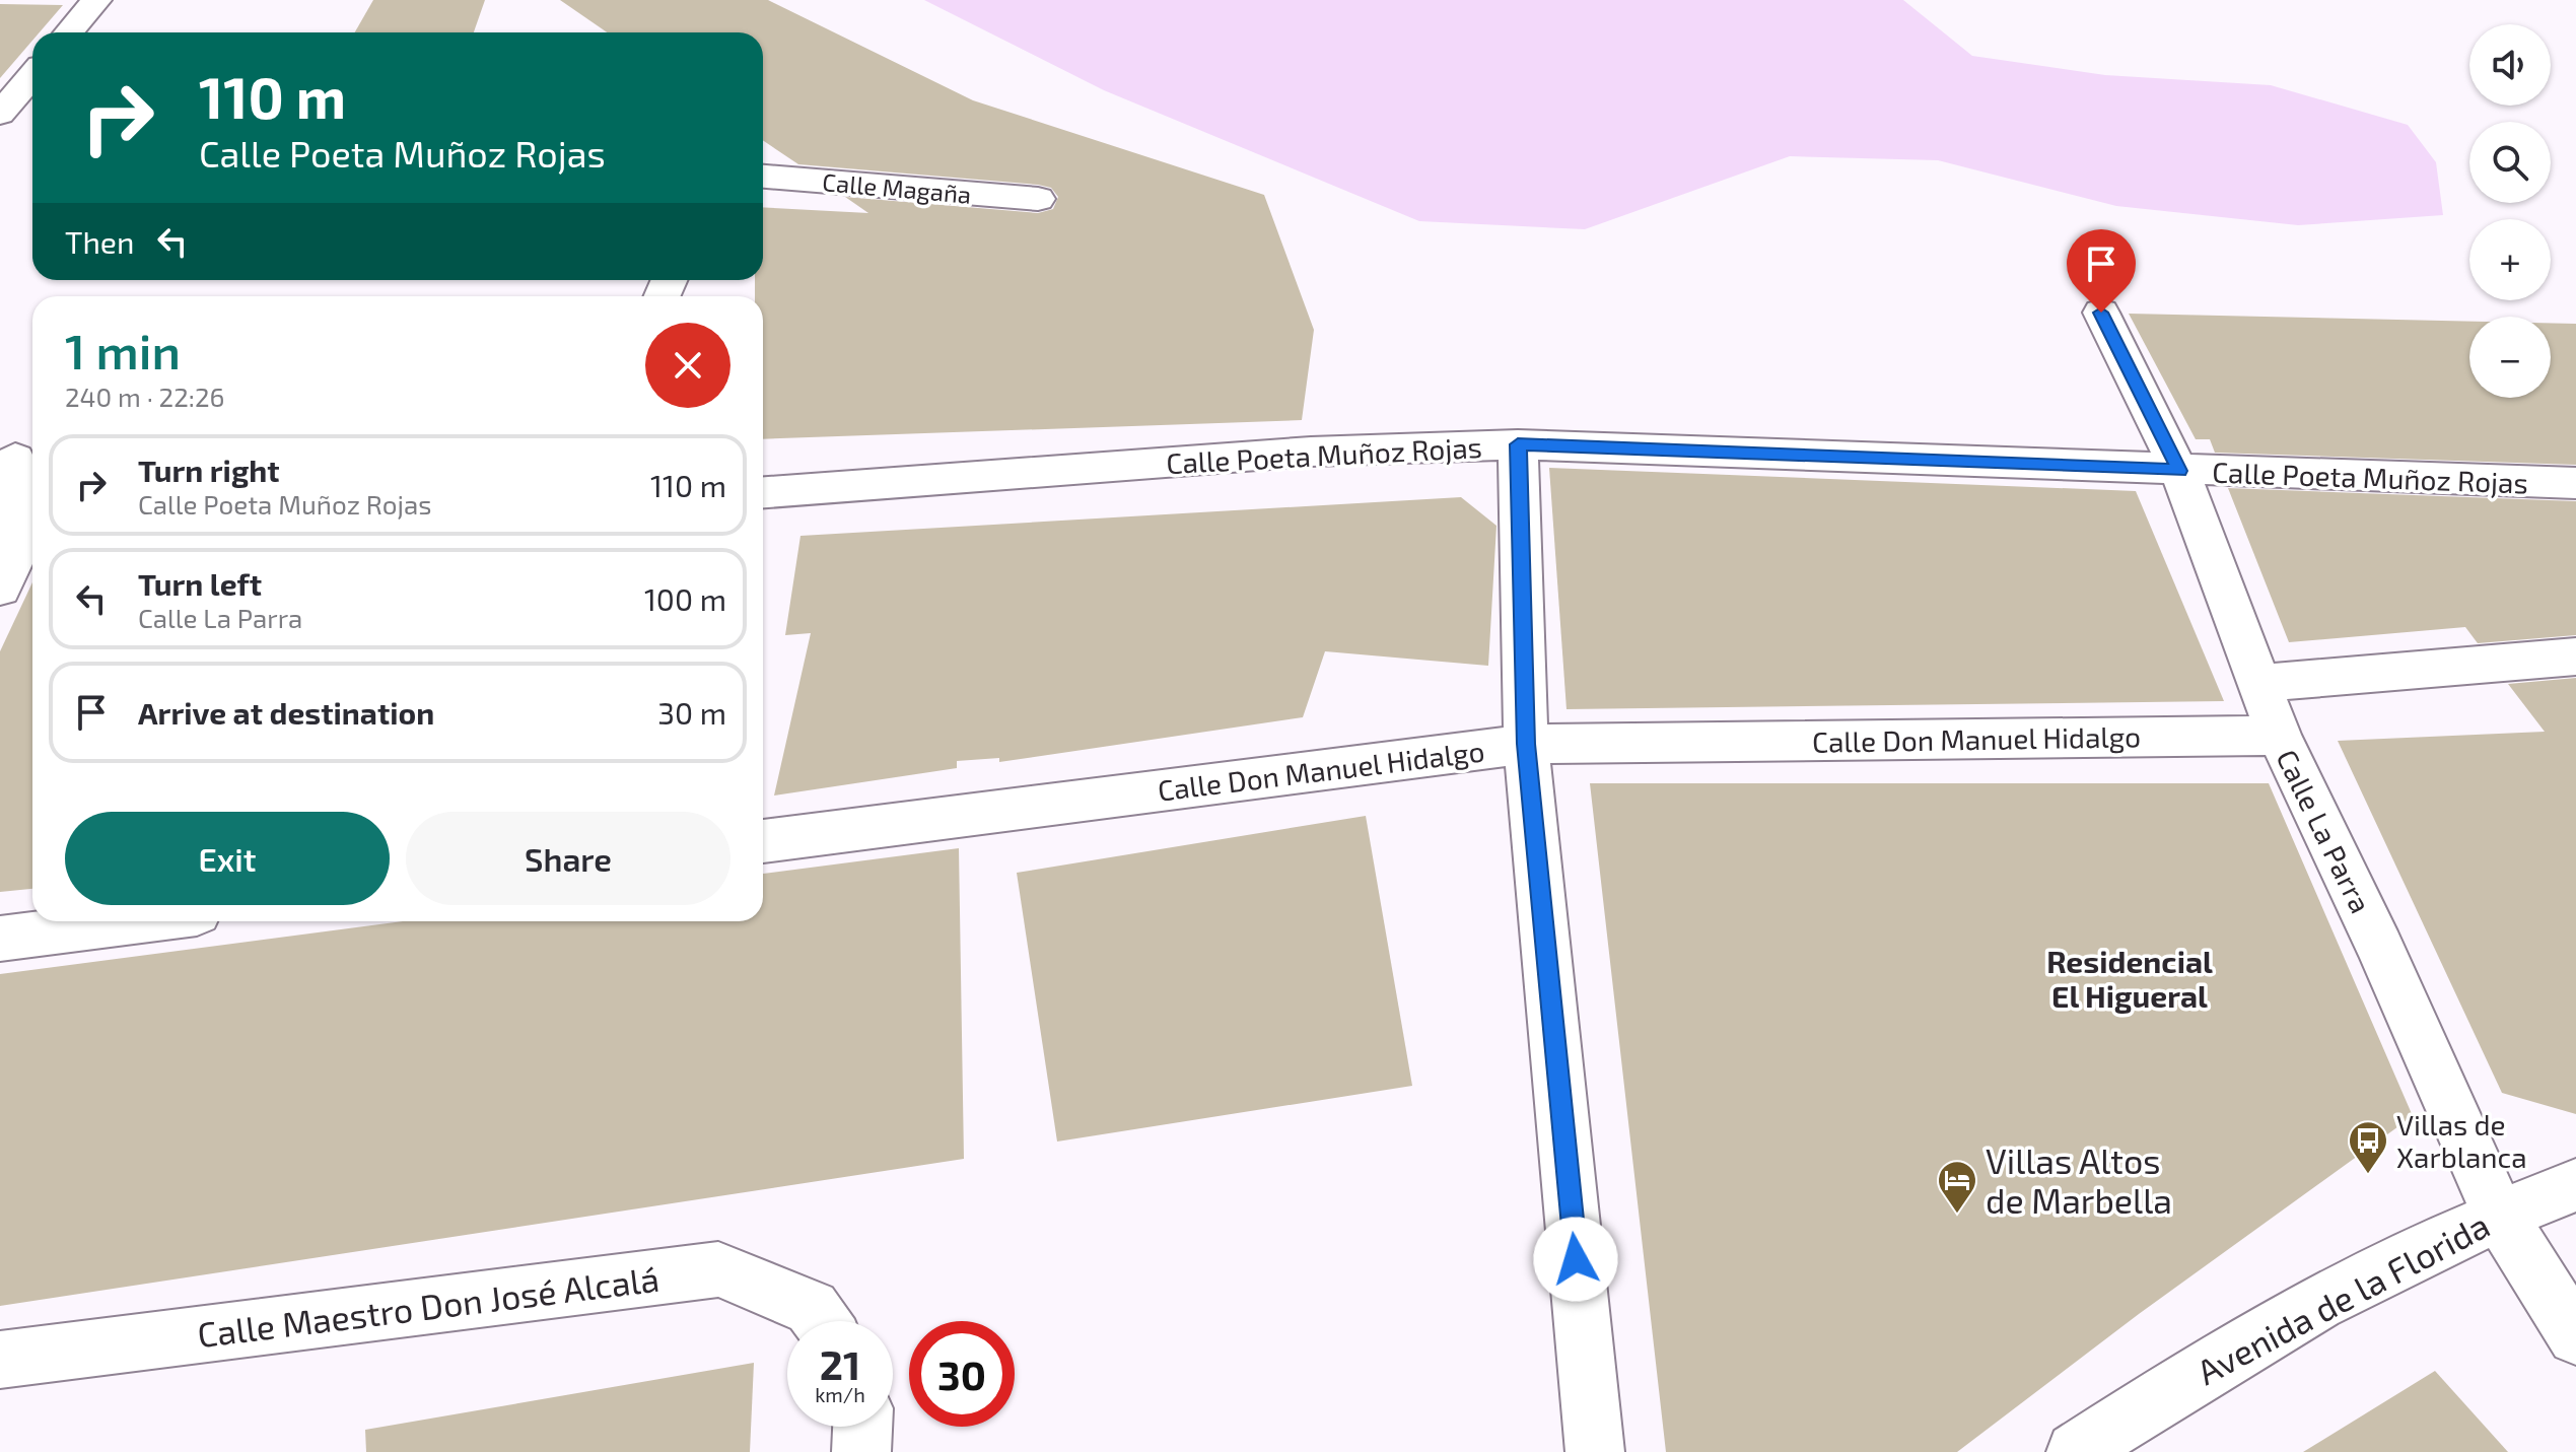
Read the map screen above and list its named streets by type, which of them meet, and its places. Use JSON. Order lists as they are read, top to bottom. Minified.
{"streets":{"street":["Calle Magaña","Calle Poeta Muñoz Rojas","Calle Don Manuel Hidalgo","Calle La Parra","Avenida de la Florida","Calle Maestro Don José Alcalá"]},"crossings":[["Calle Poeta Muñoz Rojas","Calle La Parra"],["Calle Don Manuel Hidalgo","Calle La Parra"],["Calle La Parra","Avenida de la Florida"]],"districts":["Residencial El Higueral"],"places":{"bus stop":["Villas de Xarblanca"],"hotel":["Villas Altos de Marbella"]},"page":{"map_buttons":["+","−"],"turn":["110 m","Calle Poeta Muñoz Rojas"],"then":"Then","heading":["1 min","240 m · 22:26"],"list":[{"name":"Turn right","note":"Calle Poeta Muñoz Rojas","value":"110 m"},{"name":"Turn left","note":"Calle La Parra","value":"100 m"},{"name":"Arrive at destination","value":"30 m"}],"buttons":["Exit","Share"],"speed":"21 km/h","limit":"30"}}
